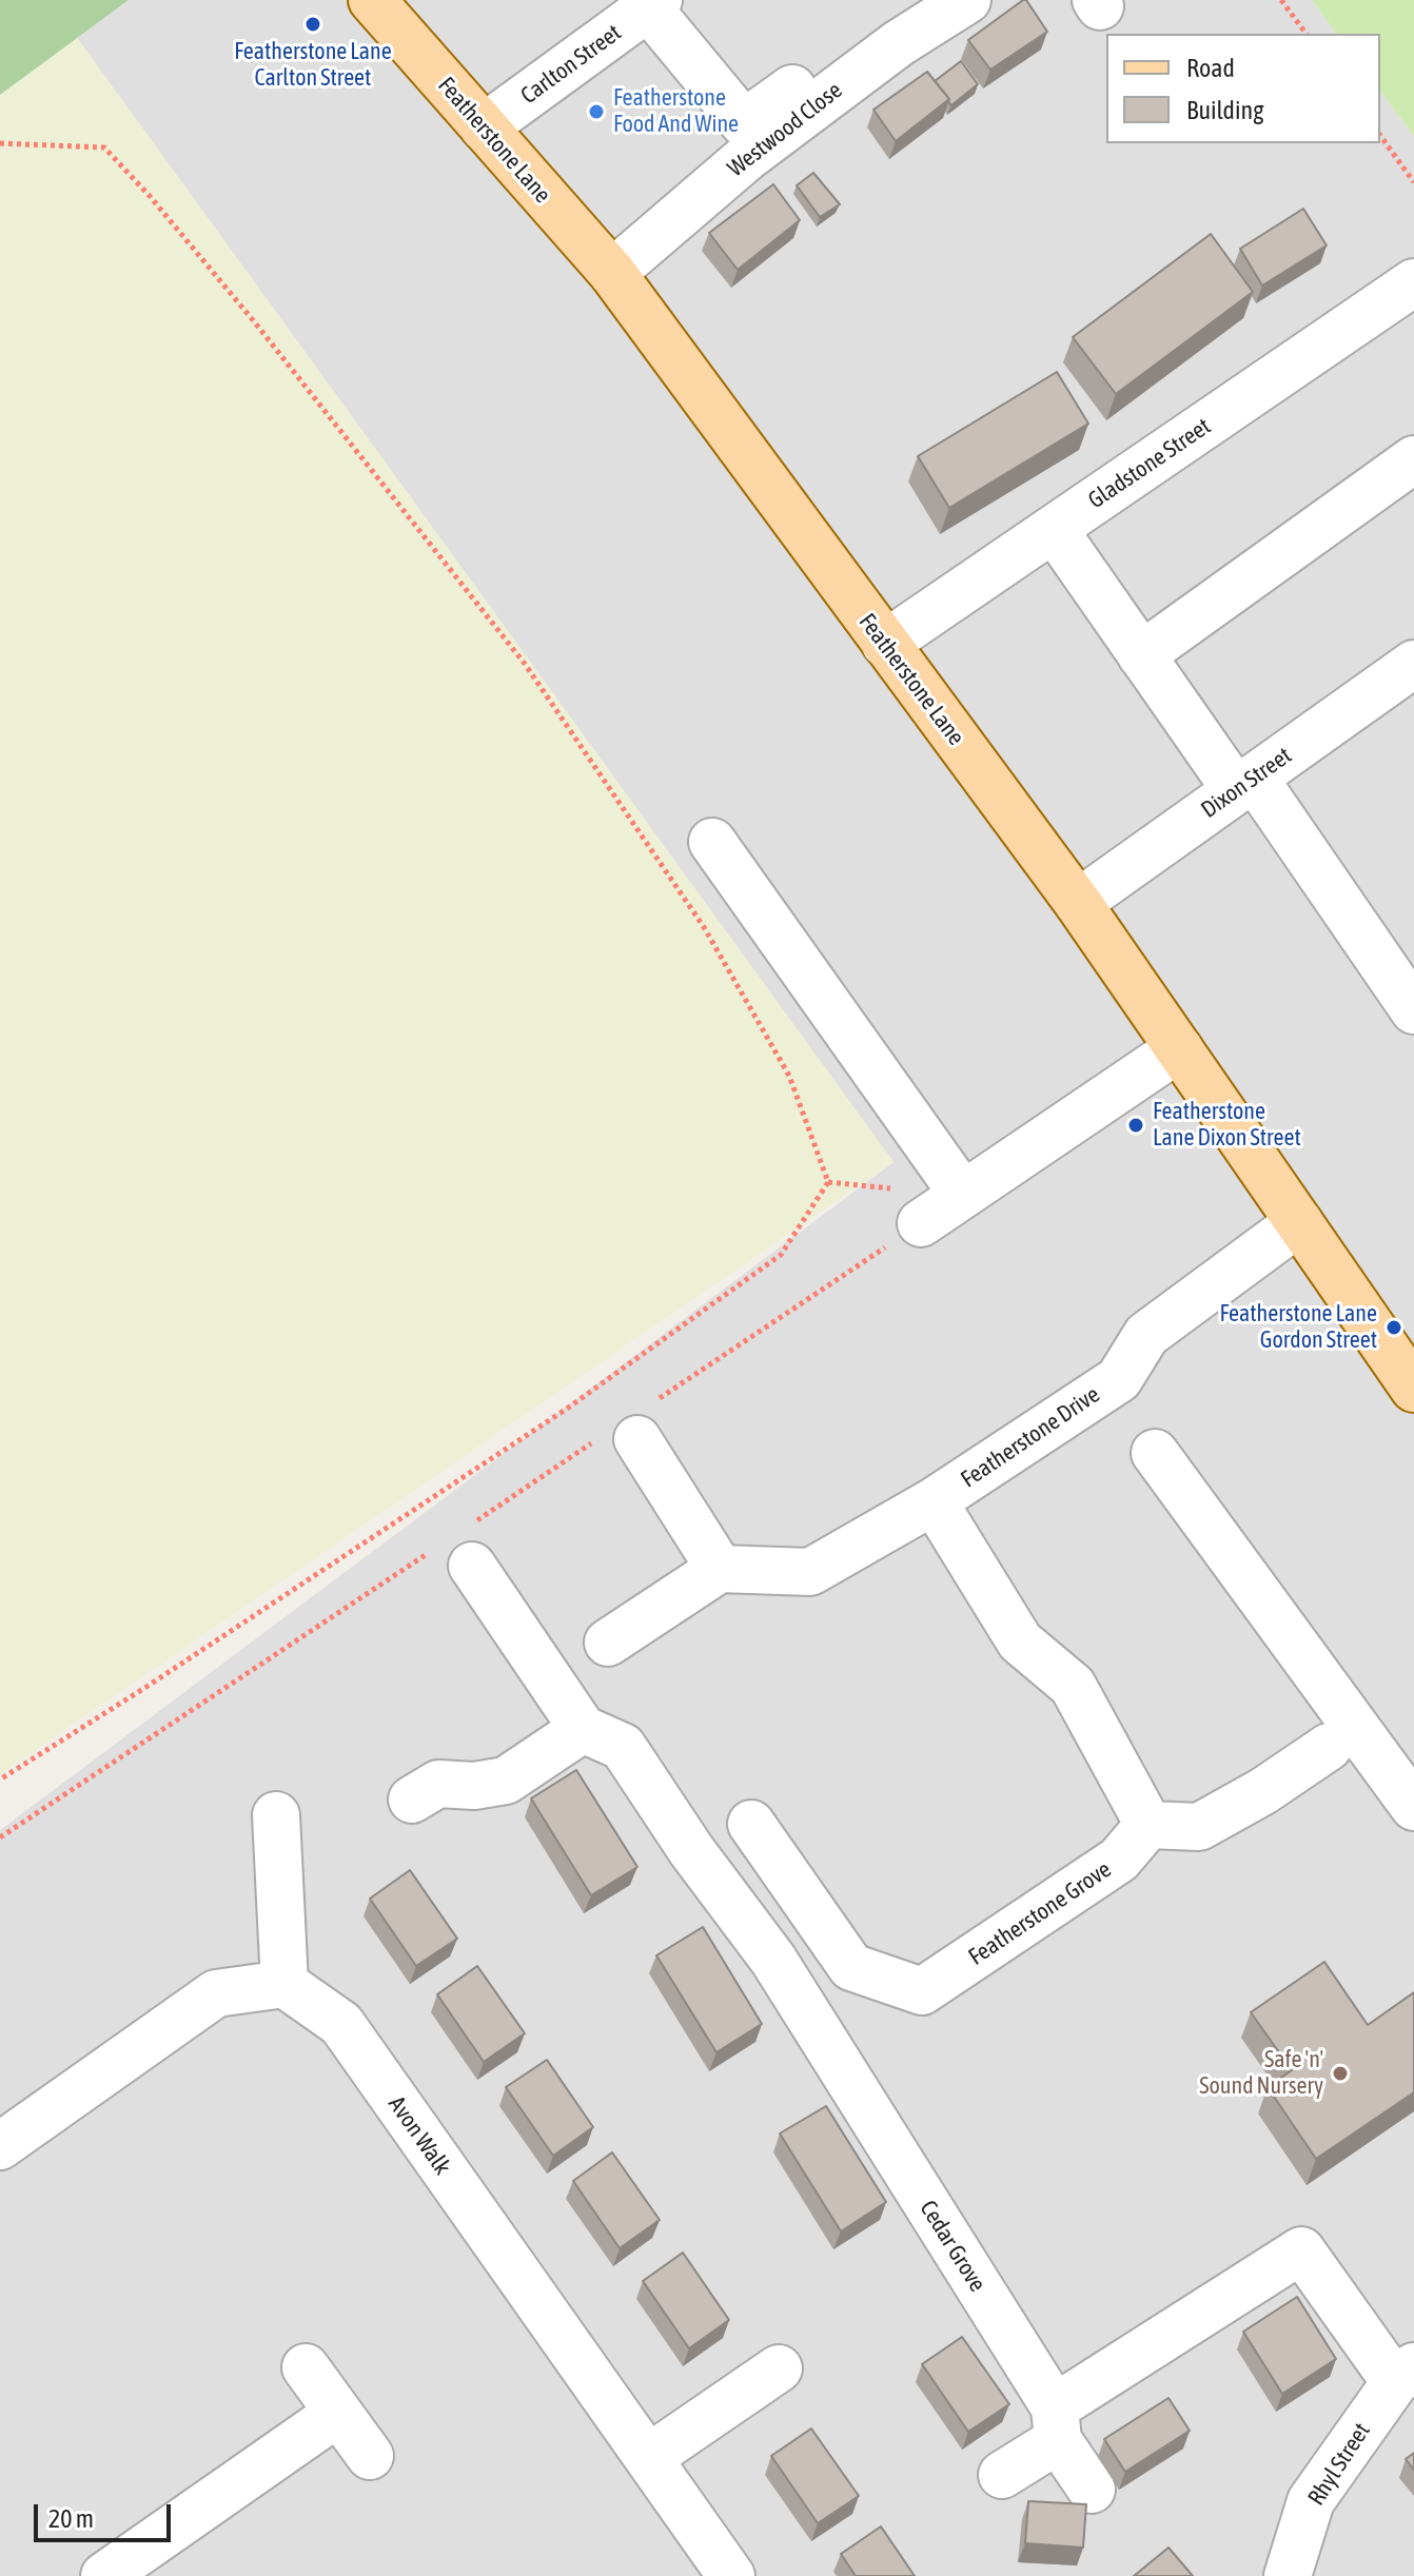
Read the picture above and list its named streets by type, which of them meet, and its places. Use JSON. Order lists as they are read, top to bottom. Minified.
{"streets":{"main road":["Featherstone Lane"],"street":["Carlton Street","Westwood Close","Gladstone Street","Dixon Street","Featherstone Drive","Featherstone Grove","Avon Walk","Cedar Grove","Rhyl Street"]},"crossings":[["Carlton Street","Featherstone Lane"],["Westwood Close","Featherstone Lane"],["Featherstone Lane","Gladstone Street"],["Featherstone Lane","Dixon Street"],["Featherstone Lane","Featherstone Drive"]],"places":["Featherstone Lane Carlton Street","Featherstone Food And Wine","Featherstone Lane Dixon Street","Featherstone Lane Gordon Street","Safe 'n' Sound Nursery"],"legend":["Road","Building"],"scale_bar":"20 m"}
